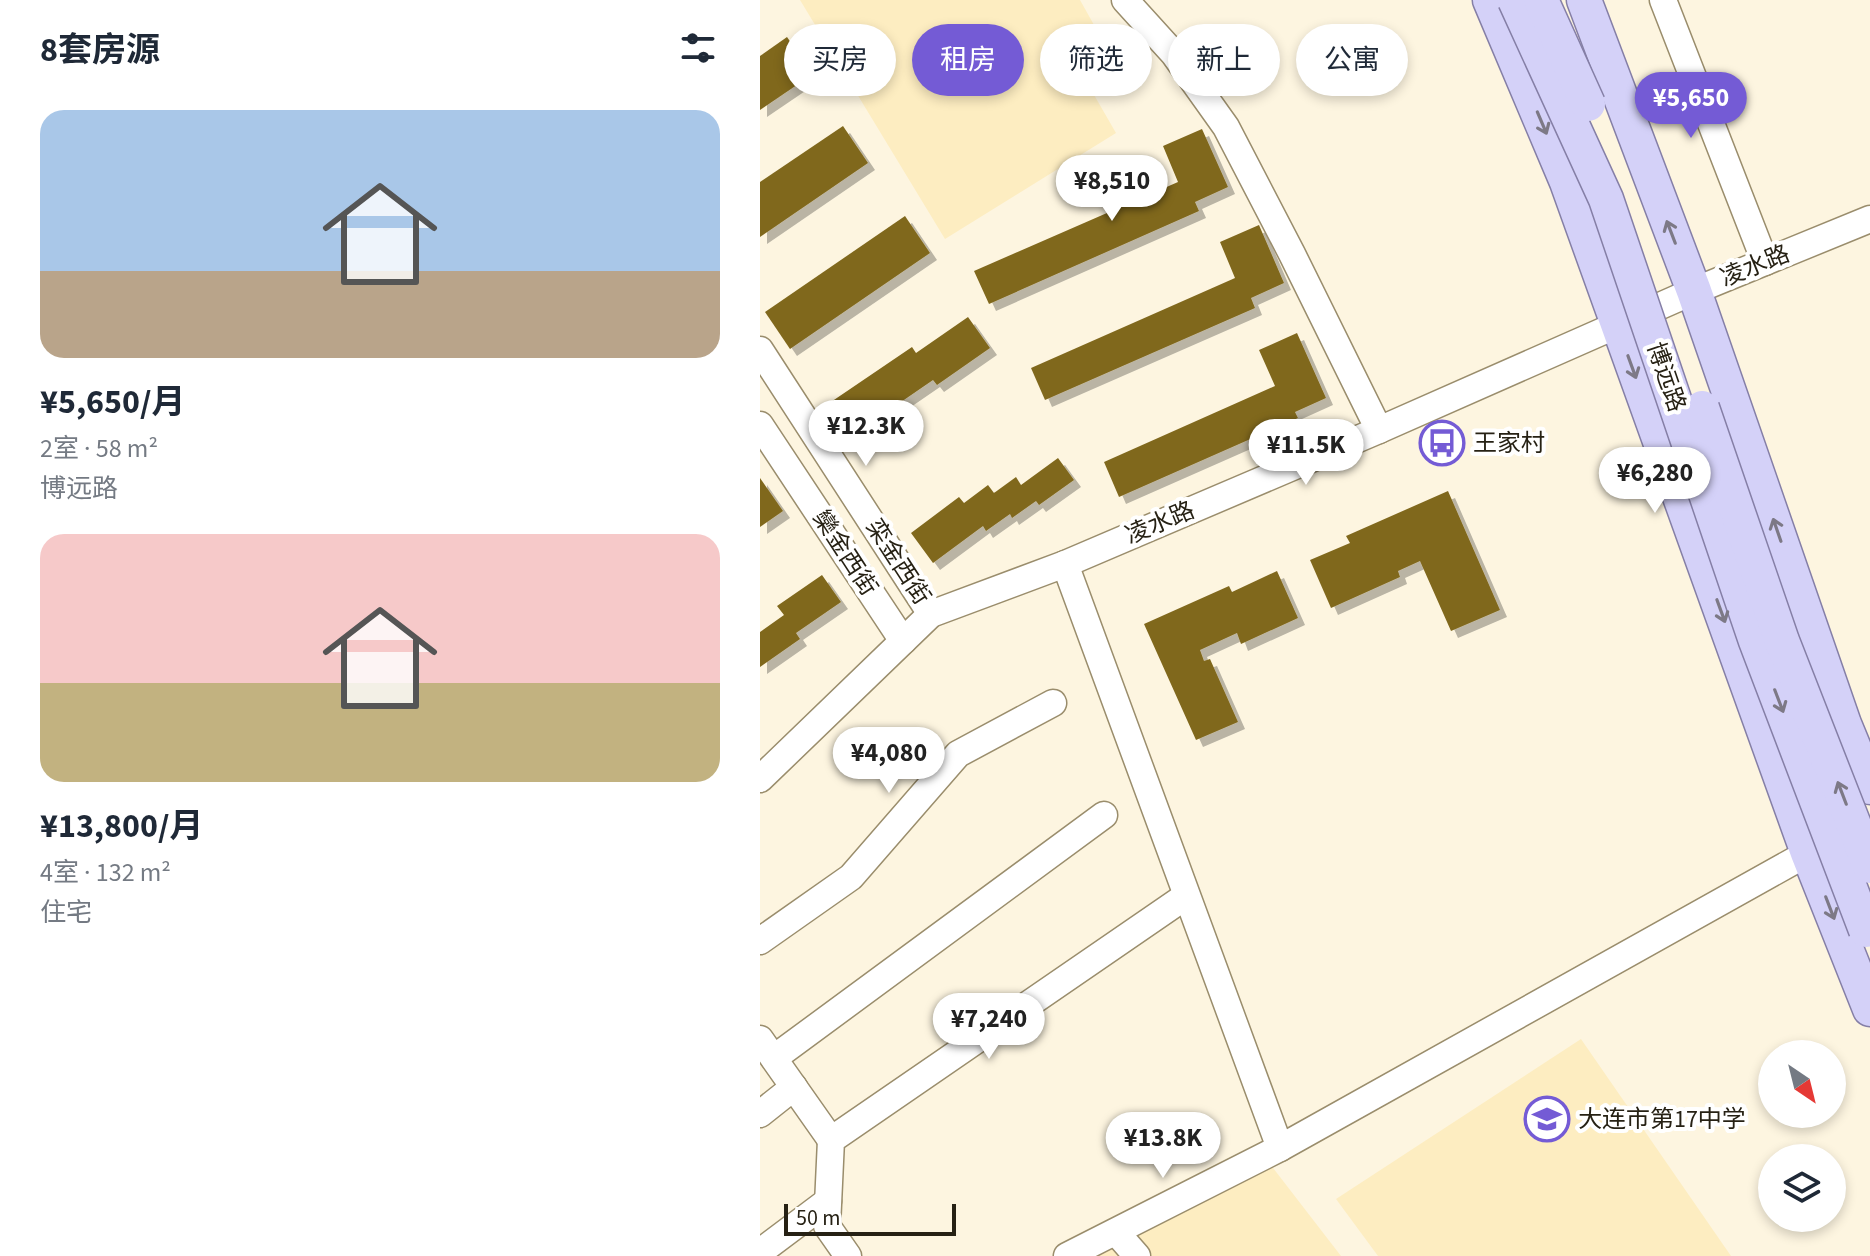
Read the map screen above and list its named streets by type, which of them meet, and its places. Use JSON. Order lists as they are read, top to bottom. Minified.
{"streets":{"main road":["博远路"],"street":["凌水路","欒金西街","栾金西街"]},"crossings":[["凌水路","欒金西街"],["凌水路","栾金西街"]],"places":{"bus stop":["王家村"],"school or university":["大连市第17中学"]},"scale_bar":"50 m","north":"bottom right","page":{"heading":"8套房源","chip":["买房","租房","筛选","新上","公寓"],"price":["¥5,650","¥8,510","¥12.3K","¥11.5K","¥6,280","¥4,080","¥7,240","¥13.8K"],"list":[{"name":"¥5,650/月","note":"2室 · 58 m² · 博远路"},{"name":"¥13,800/月","note":"4室 · 132 m² · 住宅"}],"scale":"50 m"}}
